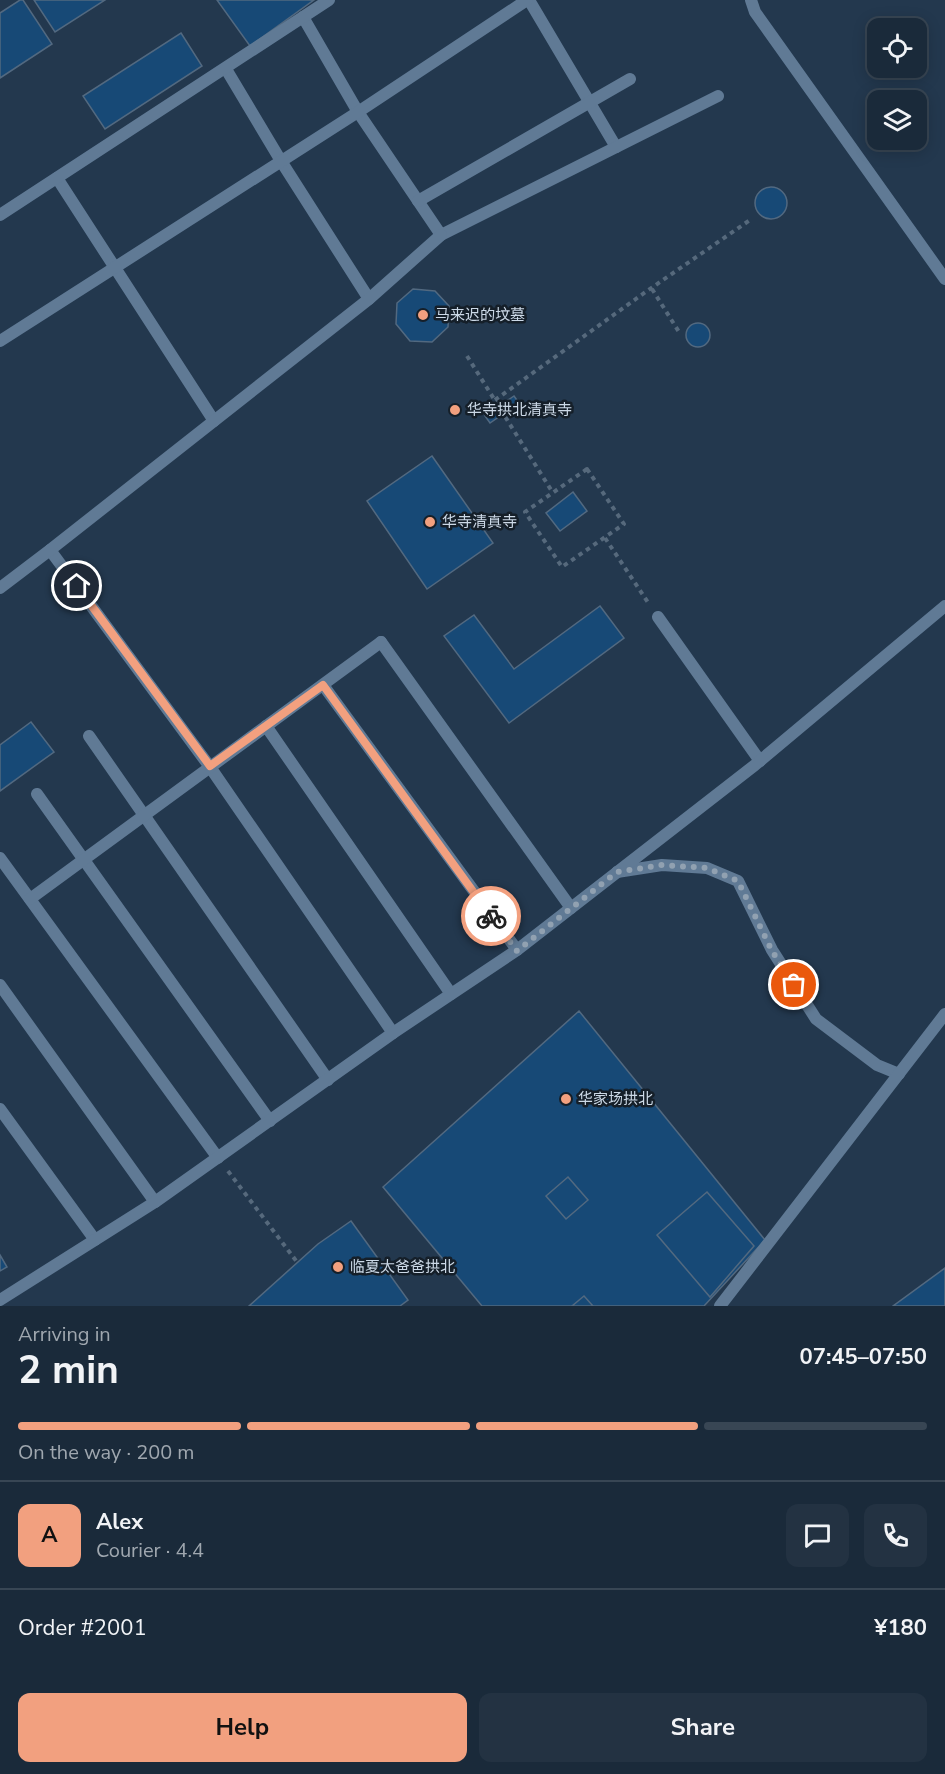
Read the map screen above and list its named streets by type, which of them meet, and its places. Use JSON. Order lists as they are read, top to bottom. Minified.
{"places":["马来迟的坟墓","华寺拱北清真寺","华寺清真寺","华家场拱北","临夏太爸爸拱北"],"page":{"heading":["2 min","Arriving in","07:45–07:50"],"panel":["Alex","Courier · 4.4","Order #2001","¥180"],"bar":"On the way · 200 m","round":"A","buttons":["Help","Share"]}}
